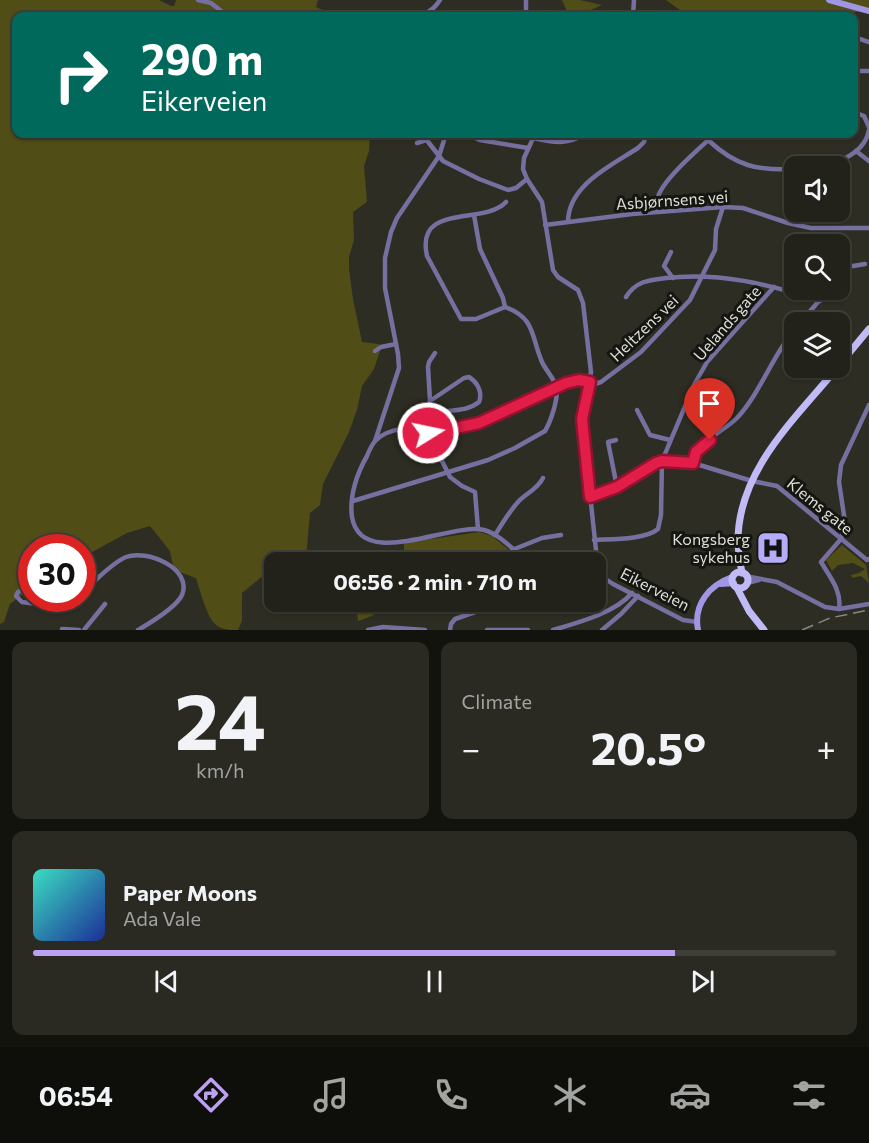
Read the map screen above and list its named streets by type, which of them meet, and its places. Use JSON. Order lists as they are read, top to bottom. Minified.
{"streets":{"main road":["Eikerveien"],"street":["Asbjørnsens vei","Uelands gate","Heltzens vei","Klems gate"]},"crossings":[["Asbjørnsens vei","Heltzens vei"],["Asbjørnsens vei","Eikerveien"],["Uelands gate","Klems gate"],["Uelands gate","Eikerveien"],["Heltzens vei","Eikerveien"]],"places":{"hospital":["Kongsberg sykehus"]},"page":{"turn":["290 m","Eikerveien"],"limit":"30","trip":"06:56 · 2 min · 710 m","tile":[["24","km/h"],"Climate"],"heat":["−","20.5°","+"],"song":["Paper Moons","Ada Vale"],"tabs":"06:54"}}
